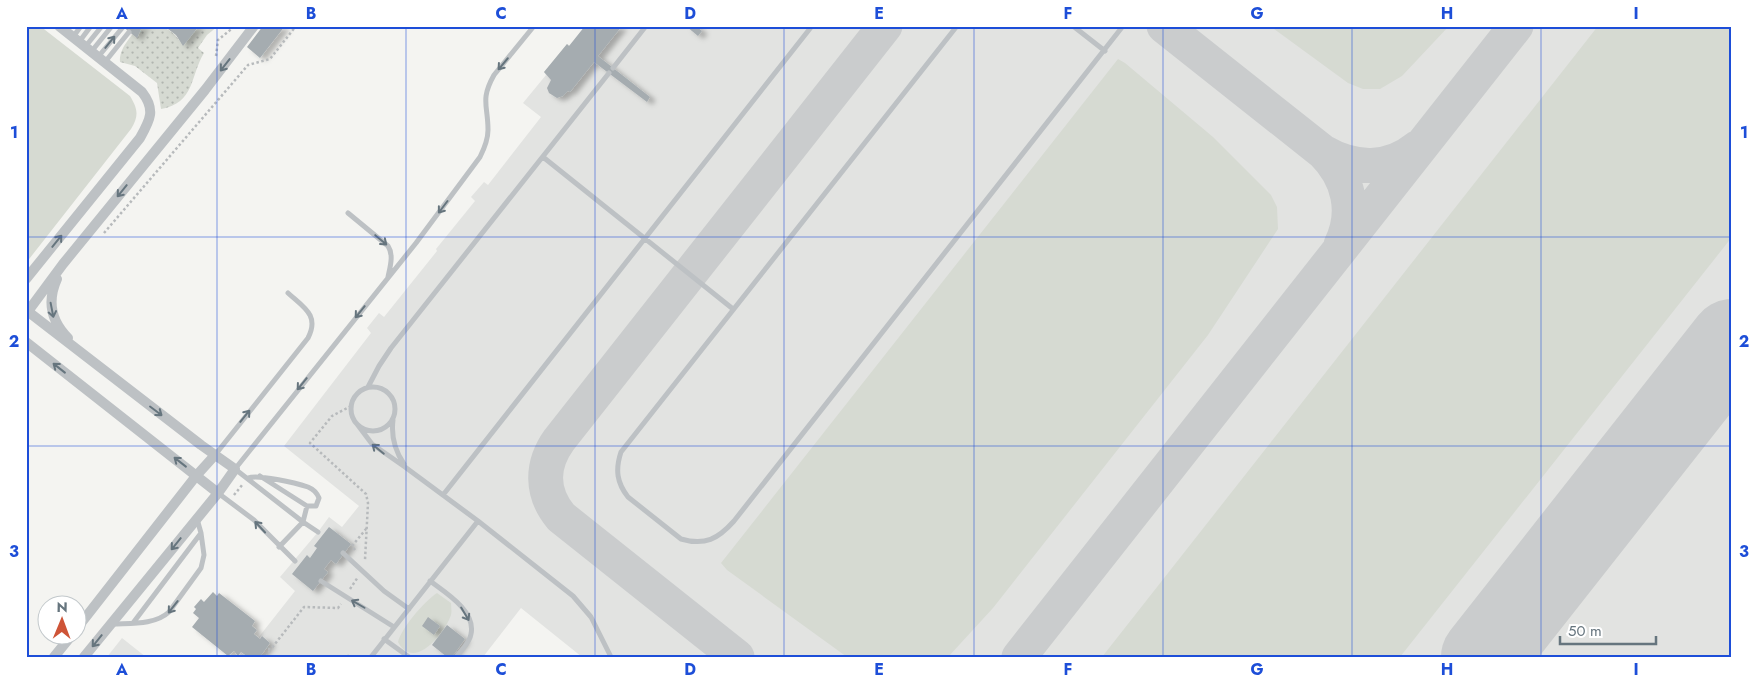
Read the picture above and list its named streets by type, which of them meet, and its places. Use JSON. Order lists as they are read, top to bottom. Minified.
{"scale_bar":"50 m","north":"top","grid":{"columns":["A","B","C","D","E","F","G","H","I"],"rows":["1","2","3"]}}
